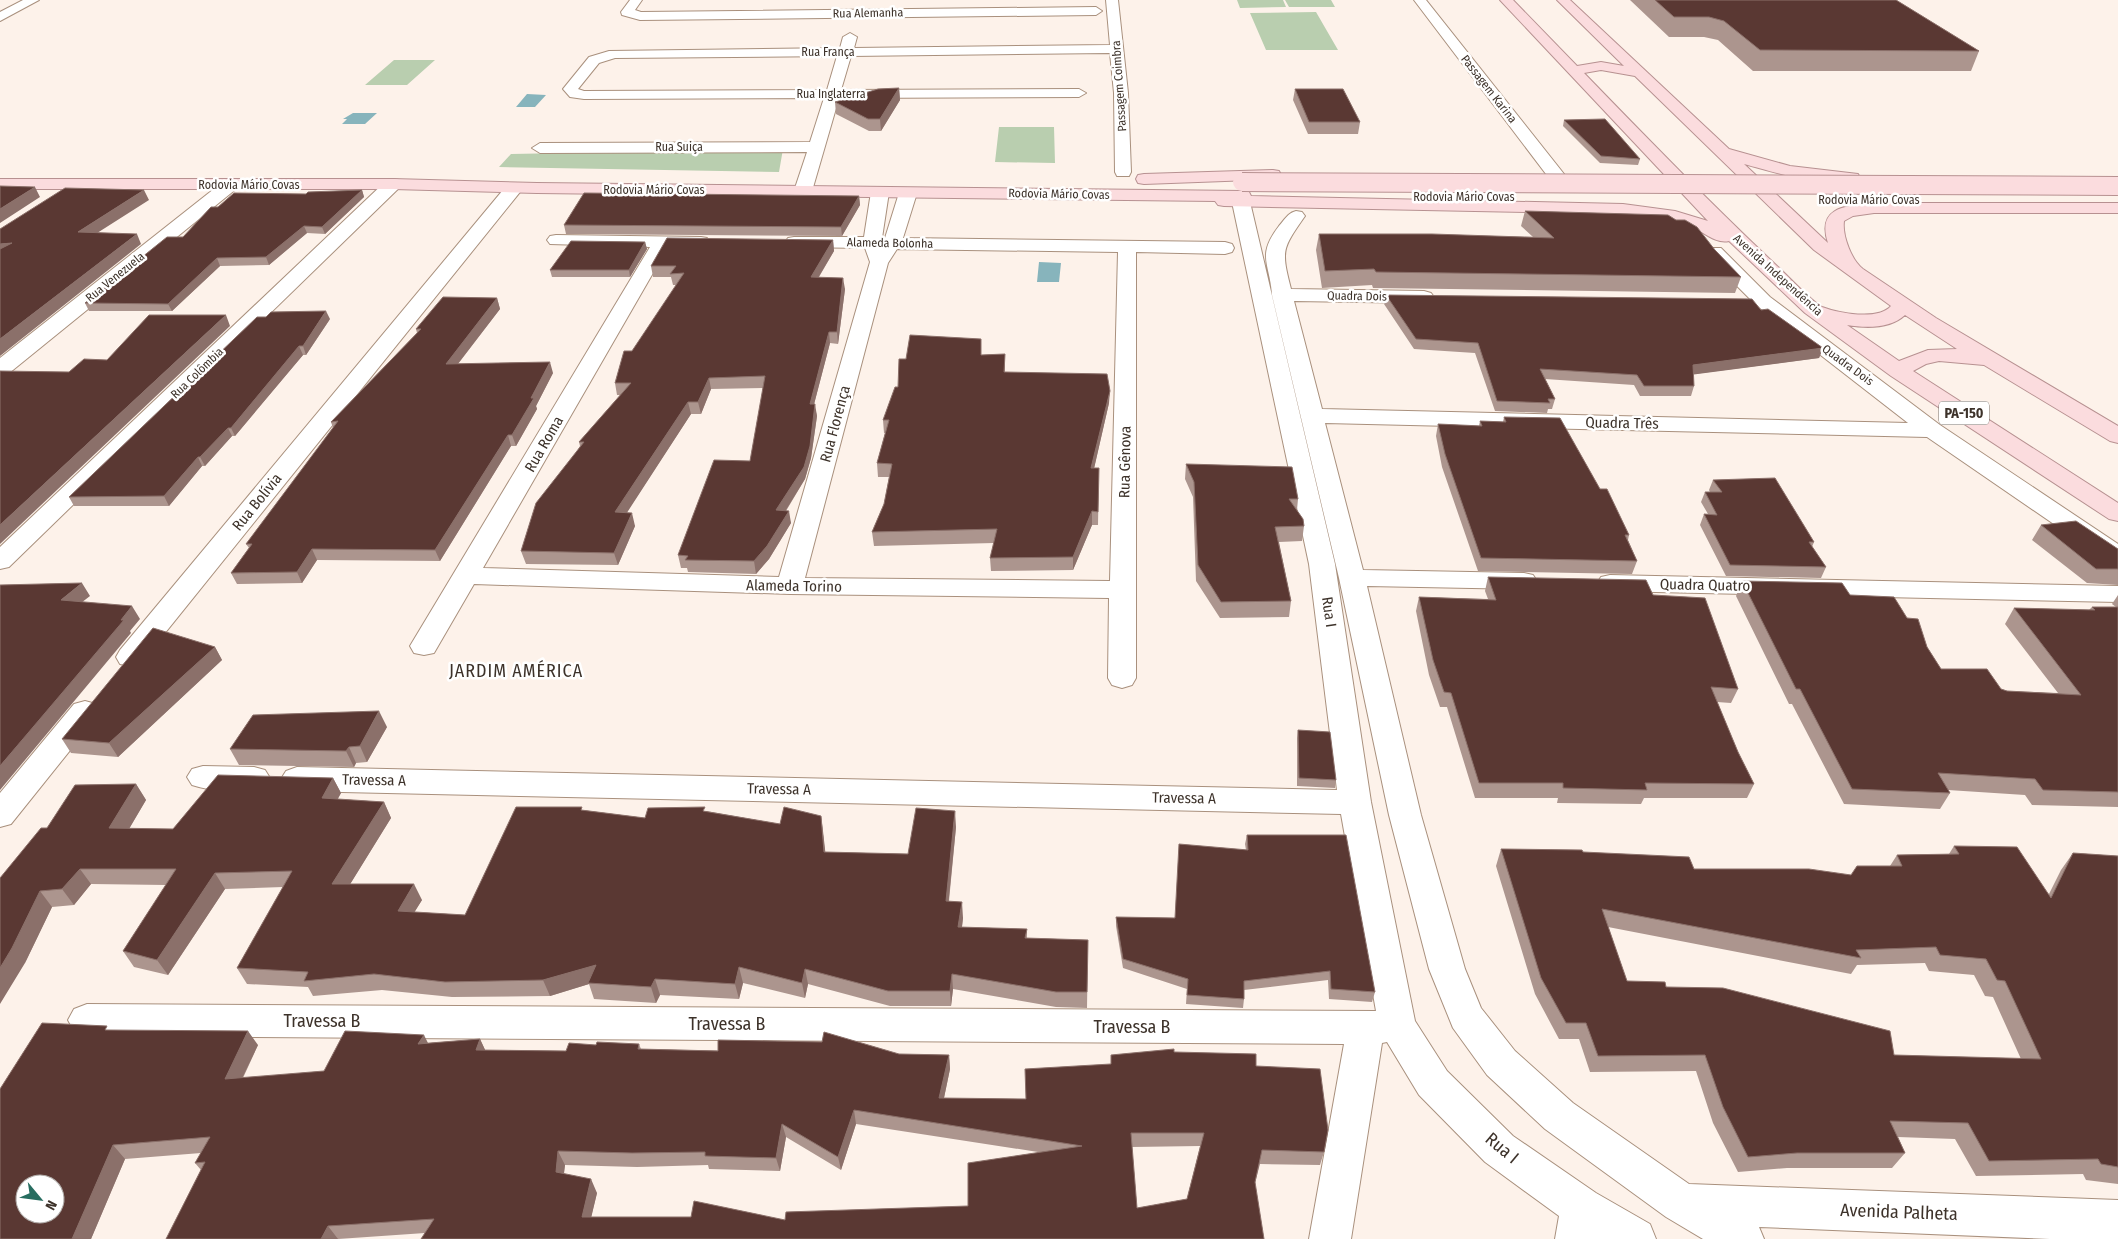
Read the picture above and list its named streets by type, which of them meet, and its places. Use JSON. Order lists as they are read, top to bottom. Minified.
{"streets":{"main road":["Rodovia Mário Covas","Avenida Independência","PA-150"],"street":["Rua Alemanha","Rua França","Passagem Coimbra","Passagem Karina","Rua Inglaterra","Rua Suiça","Alameda Bolonha","Rua Venezuela","Quadra Dois","Rua Colômbia","Quadra Três","Rua Florença","Rua Roma","Rua Gênova","Rua Bolívia","Quadra Quatro","Alameda Torino","Rua I","Travessa A","Travessa B","Avenida Palheta"]},"crossings":[["Rua França","Passagem Coimbra"],["Rua França","Rua Inglaterra"],["Passagem Coimbra","Rodovia Mário Covas"],["Rodovia Mário Covas","Rua Venezuela"],["Rodovia Mário Covas","Rua Colômbia"],["Rodovia Mário Covas","Rua Florença"],["Rodovia Mário Covas","Rua Bolívia"],["Rodovia Mário Covas","Rua I"],["Alameda Bolonha","Rua Florença"],["Alameda Bolonha","Rua Gênova"],["Quadra Dois","Quadra Três"],["Rua Florença","Alameda Torino"],["Rua Roma","Alameda Torino"],["Rua Gênova","Alameda Torino"],["Rua I","Travessa A"],["Rua I","Travessa B"]],"districts":["JARDIM AMÉRICA"],"north":"bottom right"}
